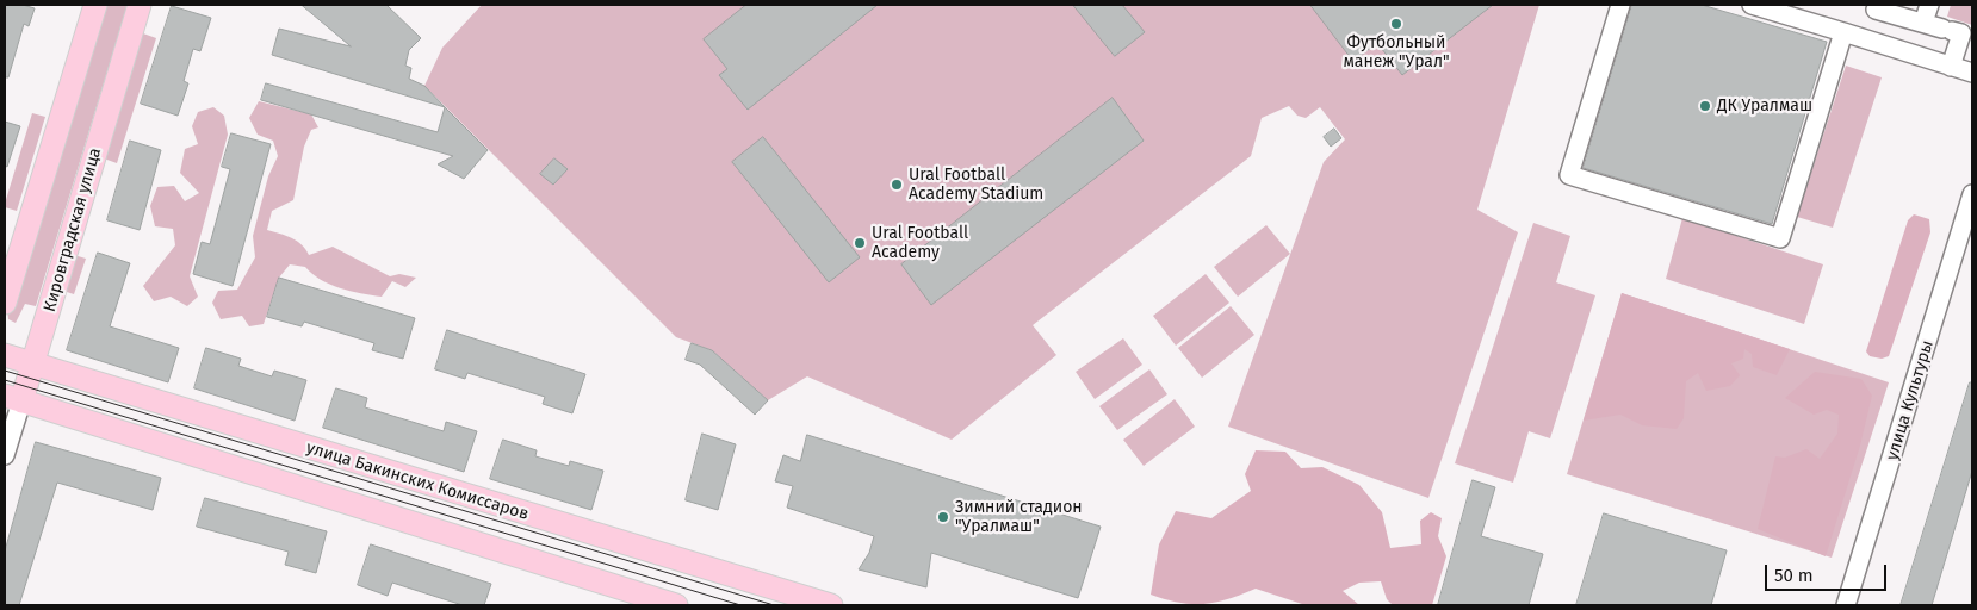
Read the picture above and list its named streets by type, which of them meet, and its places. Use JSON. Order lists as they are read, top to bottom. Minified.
{"streets":{"main road":["Кировградская улица","улица Бакинских Комиссаров"],"street":["улица Культуры"]},"crossings":[["Кировградская улица","улица Бакинских Комиссаров"]],"places":["Футбольный манеж \"Урал\"","ДК Уралмаш","Ural Football Academy Stadium","Ural Football Academy","Зимний стадион \"Уралмаш\""],"scale_bar":"50 m"}
